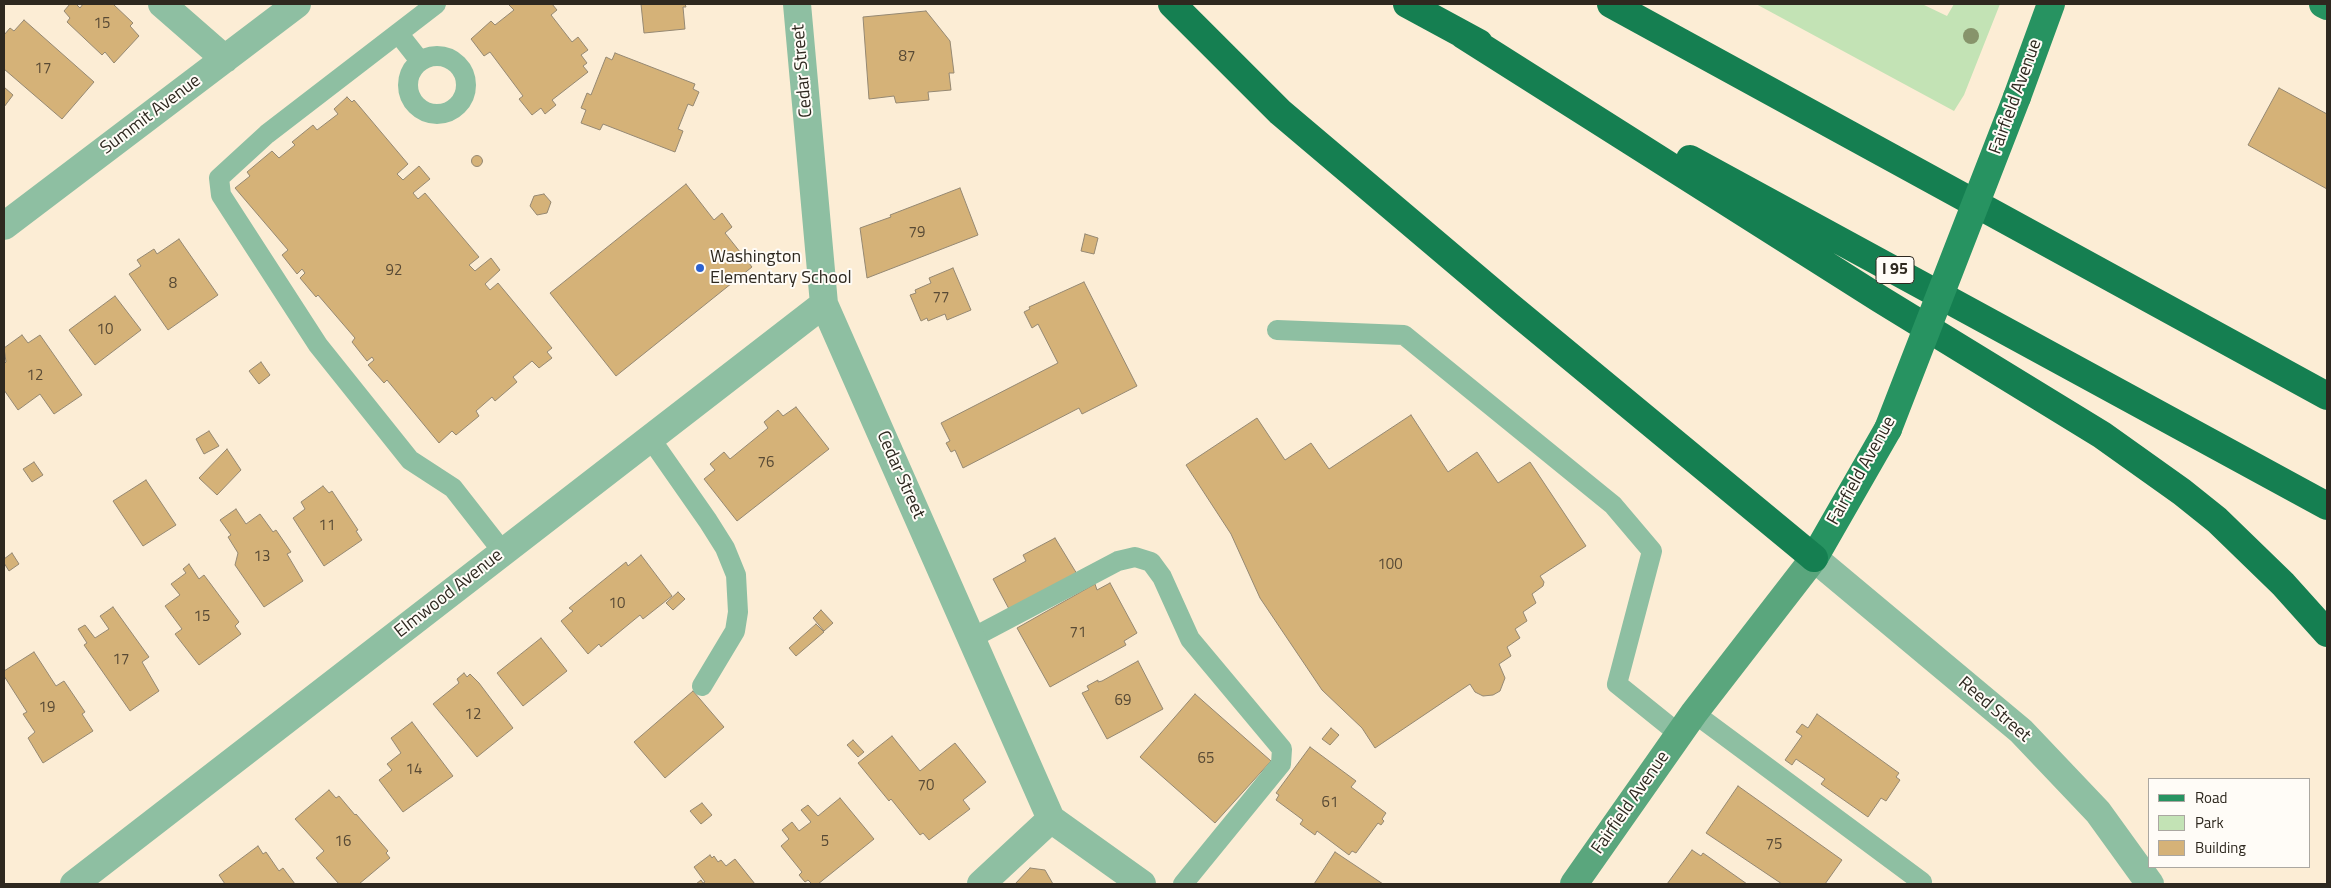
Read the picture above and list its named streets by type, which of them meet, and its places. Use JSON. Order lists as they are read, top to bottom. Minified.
{"streets":{"highway":["I 95"],"main road":["Fairfield Avenue"],"street":["Cedar Street","Summit Avenue","Elmwood Avenue","Reed Street"]},"crossings":[["Cedar Street","Elmwood Avenue"],["Fairfield Avenue","Reed Street"]],"places":["Washington Elementary School"],"house_numbers":["15","87","17","79","92","8","77","10","12","76","11","13","100","10","15","71","17","69","19","12","65","14","70","61","16","5","75"],"legend":["Road","Park","Building"]}
